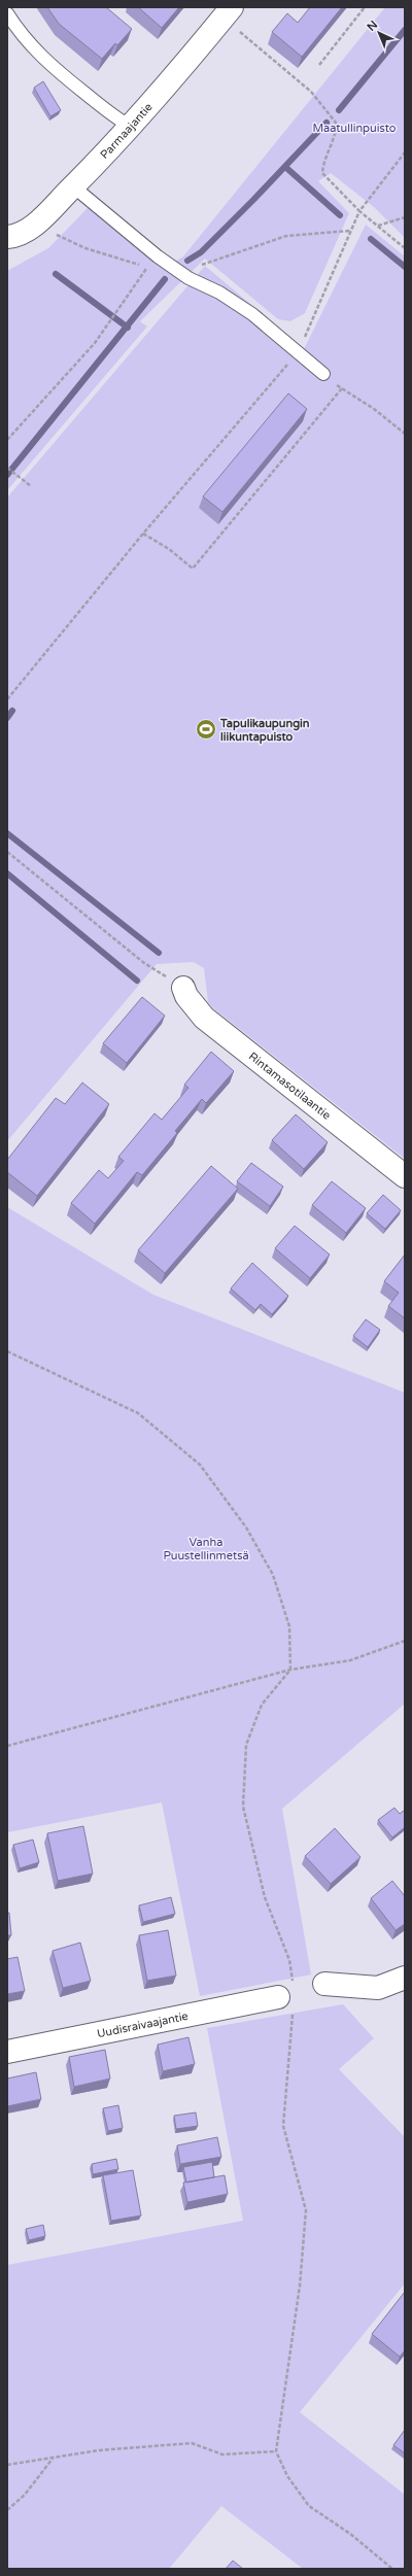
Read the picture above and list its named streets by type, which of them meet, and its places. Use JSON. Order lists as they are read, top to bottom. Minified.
{"streets":{"street":["Parmaajantie","Rintamasotilaantie","Uudisraivaajantie"]},"parks":["Maatullinpuisto","Vanha Puustellinmetsä"],"places":{"sports":["Tapulikaupungin liikuntapuisto"]},"north":"top left"}
